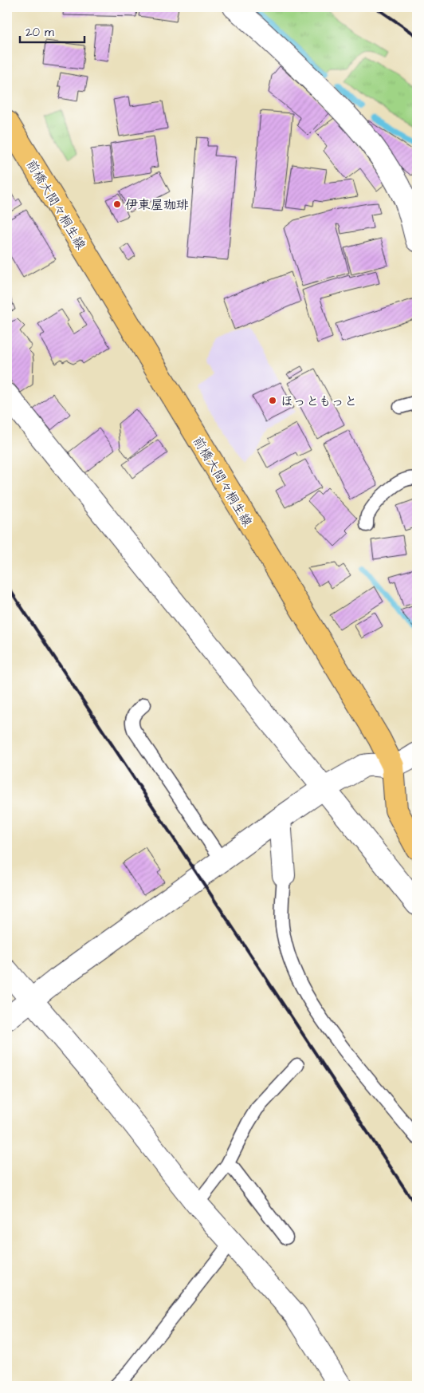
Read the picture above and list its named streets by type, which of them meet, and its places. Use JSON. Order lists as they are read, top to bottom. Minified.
{"streets":{"main road":["前橋大間々桐生線"]},"places":["伊東屋珈琲","ほっともっと"],"scale_bar":"20 m"}
